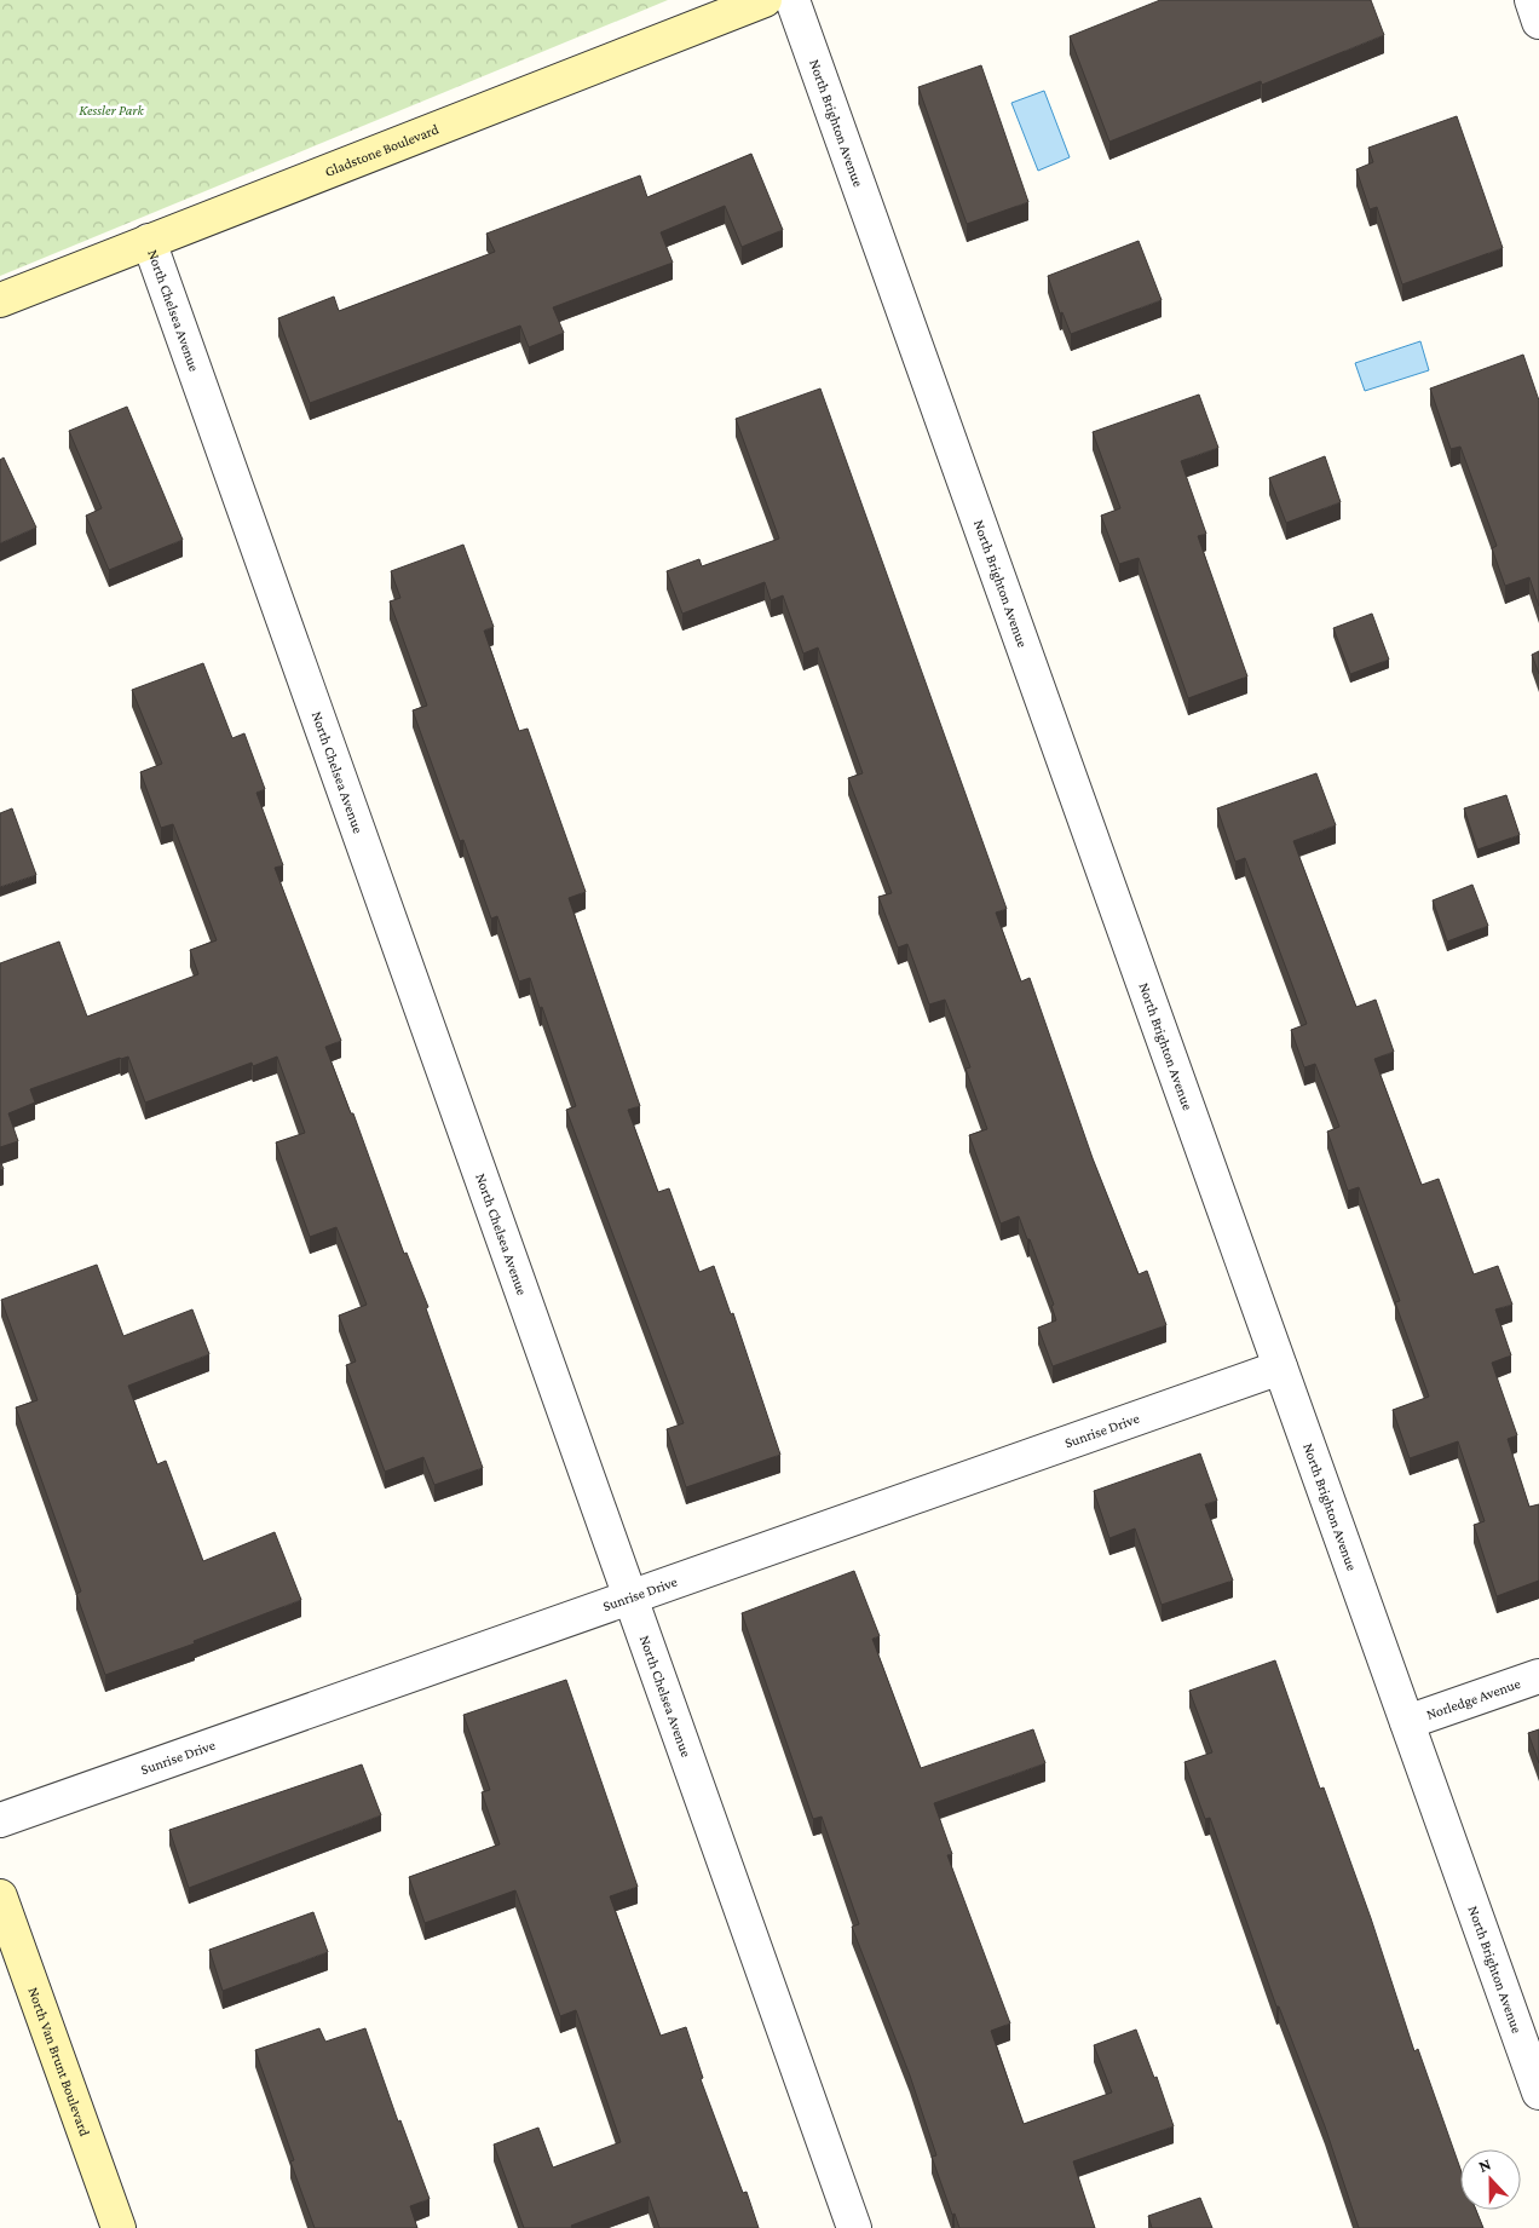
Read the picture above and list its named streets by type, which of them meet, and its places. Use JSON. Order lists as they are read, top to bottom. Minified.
{"streets":{"street":["North Brighton Avenue","Gladstone Boulevard","North Chelsea Avenue","Sunrise Drive","Norledge Avenue","North Van Brunt Boulevard"]},"crossings":[["North Brighton Avenue","Sunrise Drive"],["North Brighton Avenue","Norledge Avenue"],["Gladstone Boulevard","North Chelsea Avenue"],["North Chelsea Avenue","Sunrise Drive"]],"parks":["Kessler Park"],"north":"top"}
